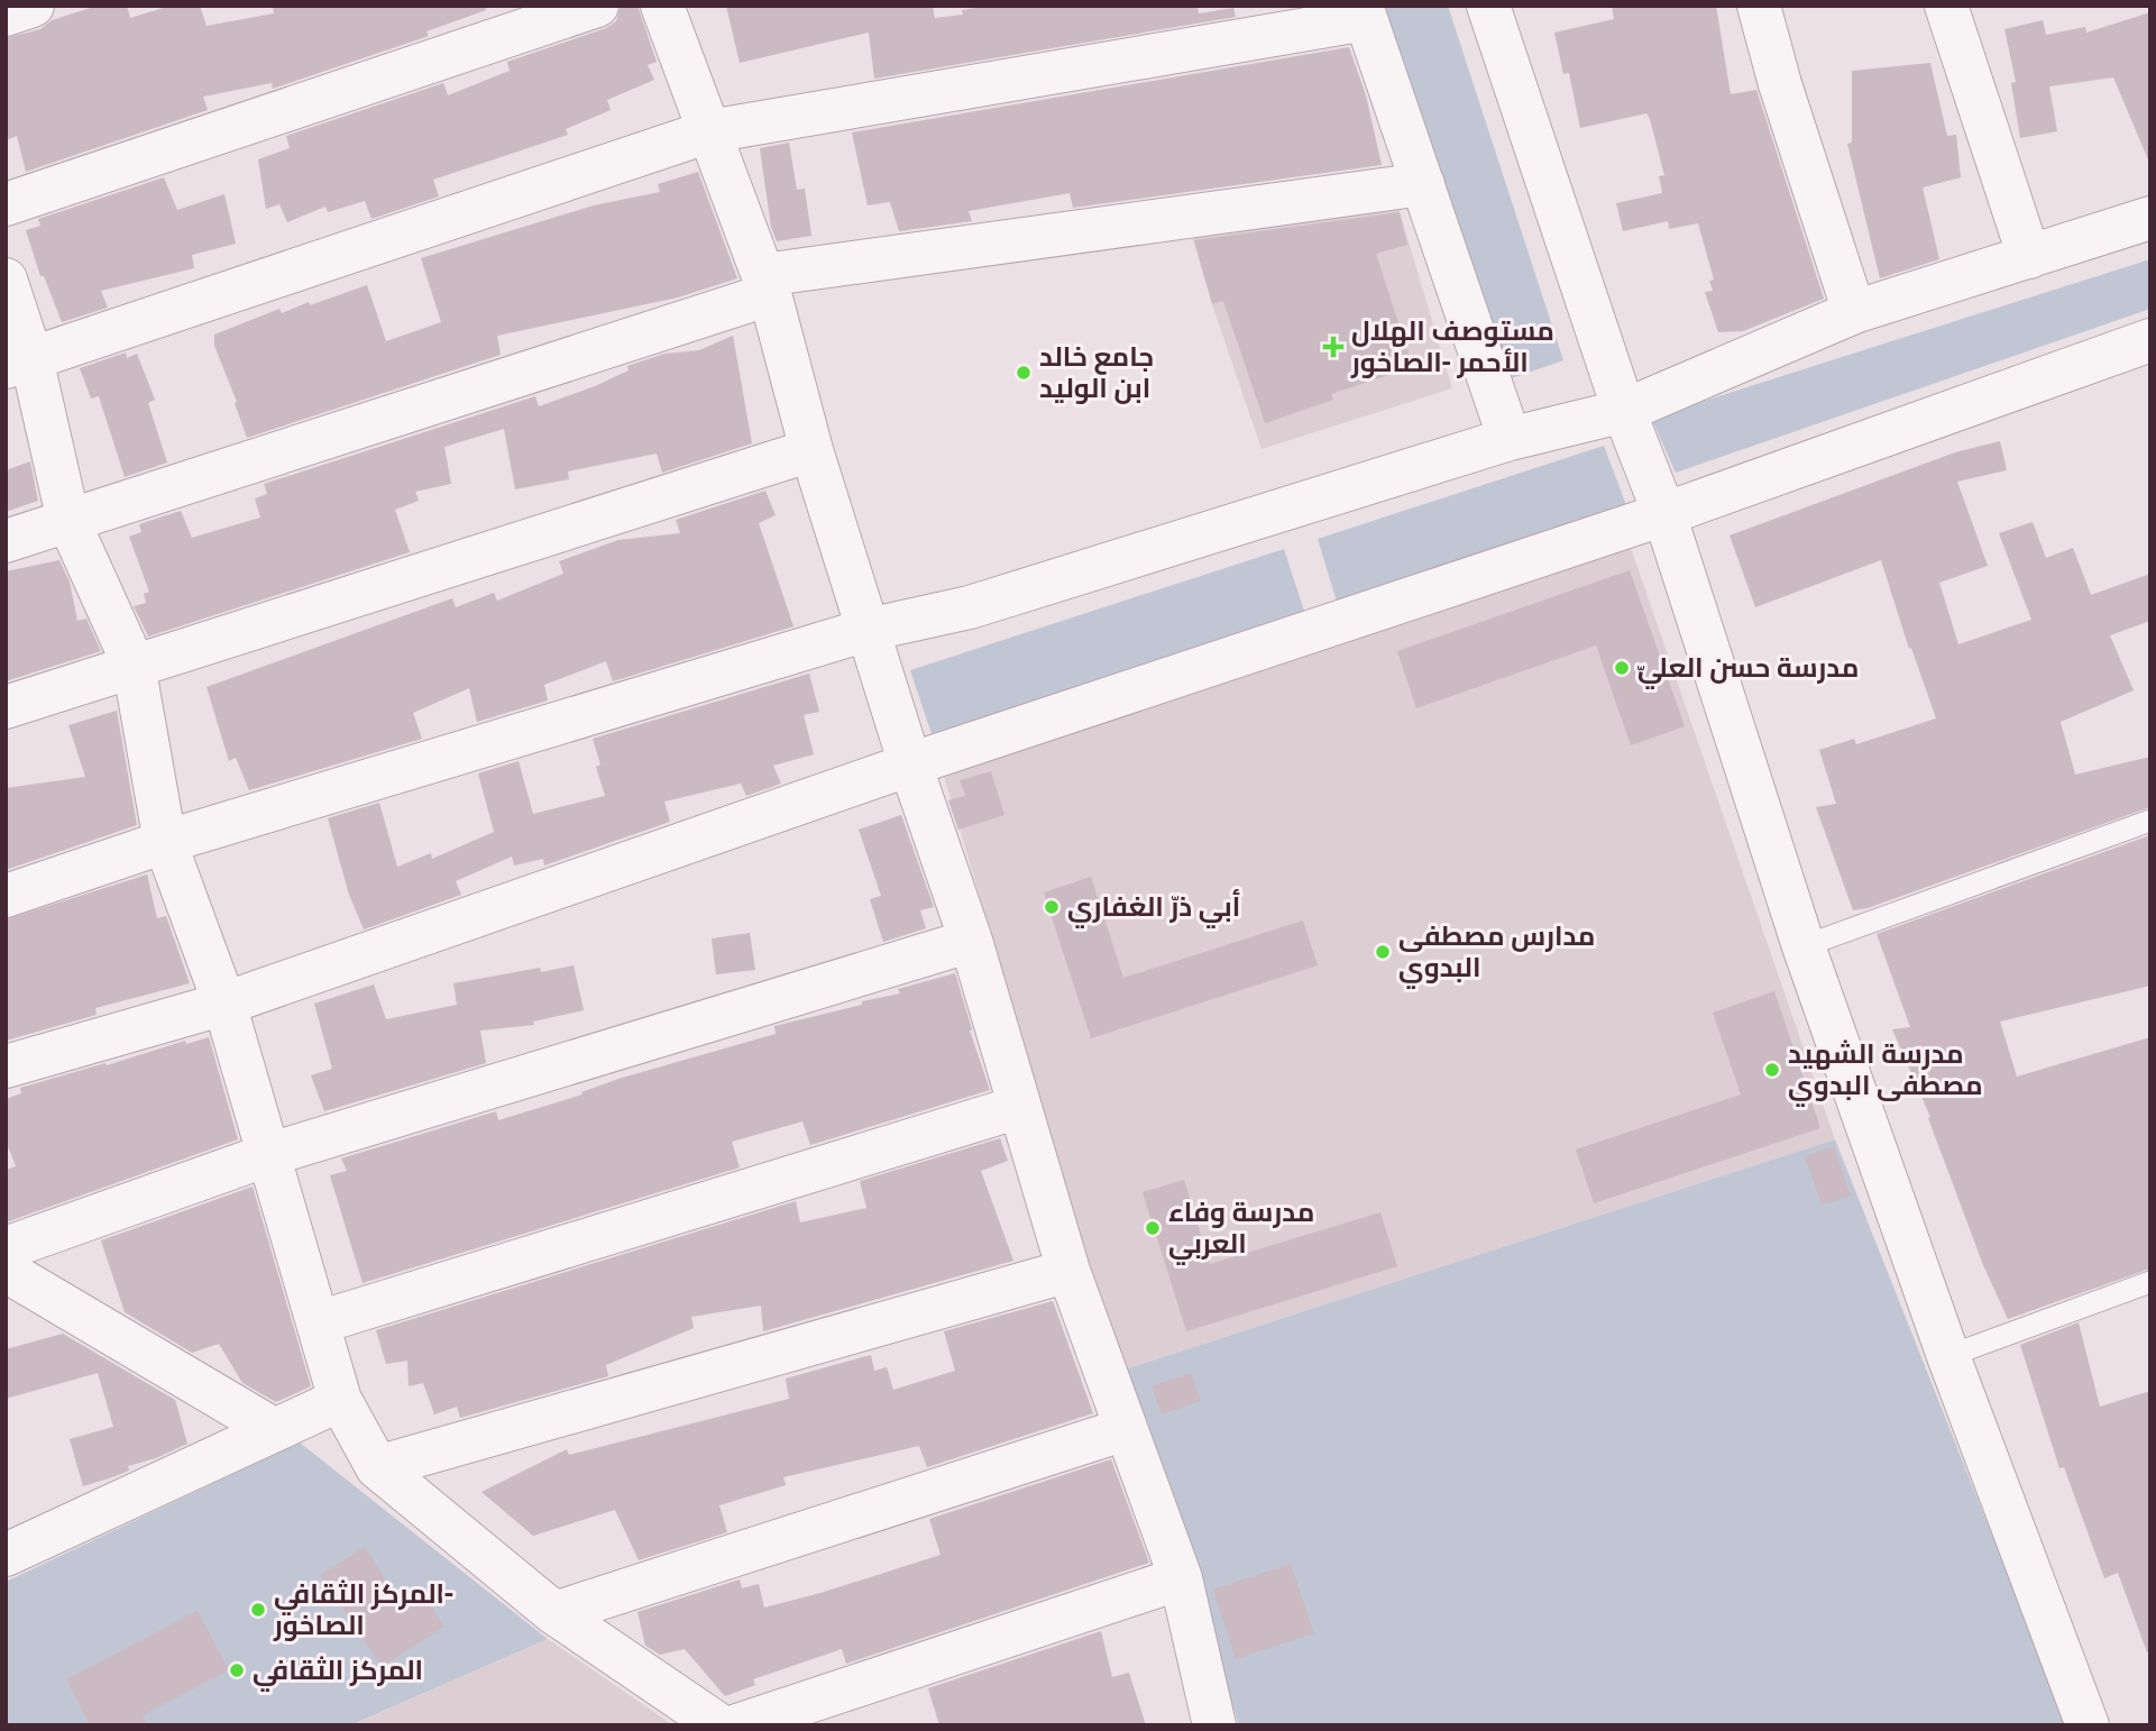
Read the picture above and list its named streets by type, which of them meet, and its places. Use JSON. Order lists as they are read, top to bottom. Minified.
{"places":{"health":["مستوصف الهلال الأحمر -الصاخور"],"other":["جامع خالد ابن الوليد","مدرسة حسن العليّ","أبي ذرّ الغفاري","مدارس مصطفى البدوي","مدرسة الشهيد مصطفى البدوي","مدرسة وفاء العربي","المركز الثقافي- الصاخور","المركز الثقافي"]}}
